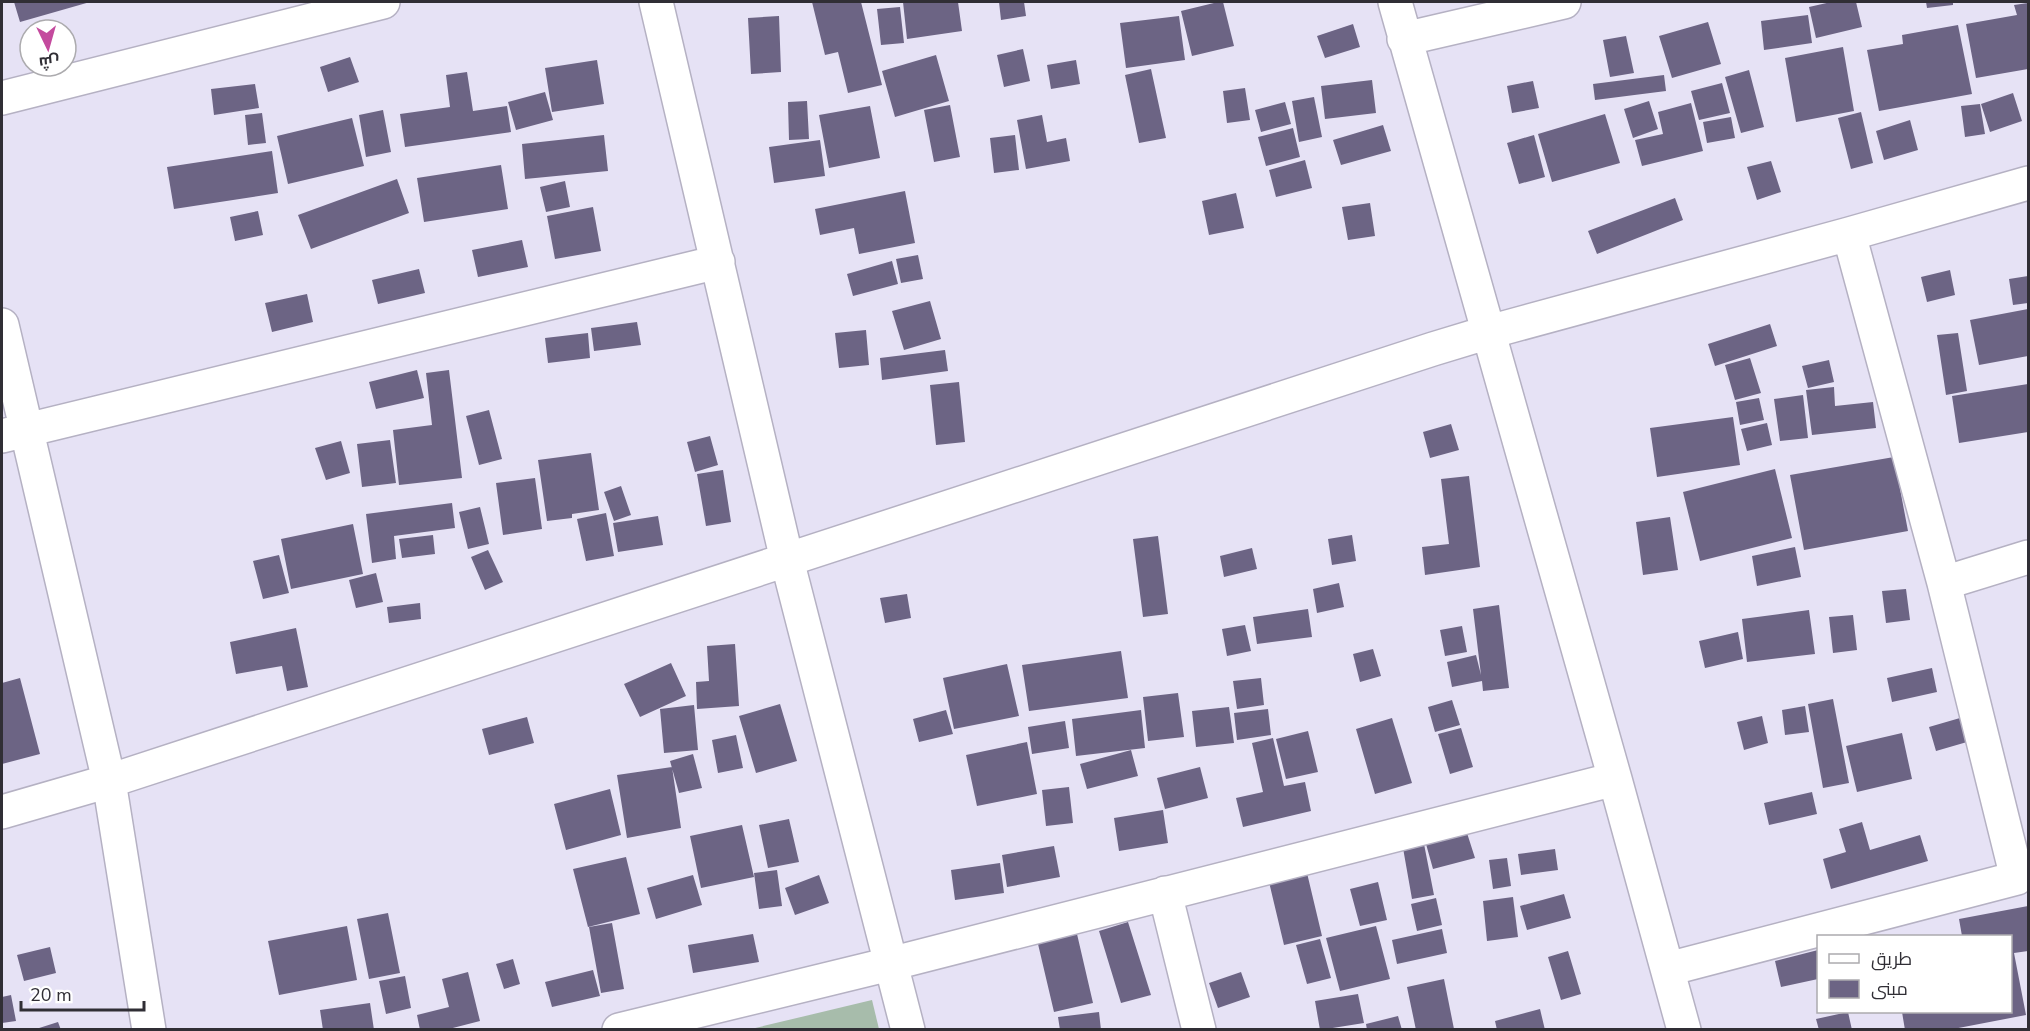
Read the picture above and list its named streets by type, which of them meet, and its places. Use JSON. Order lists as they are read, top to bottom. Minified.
{"legend":["طريق","مبنى"],"scale_bar":"20 m","north":"bottom"}
